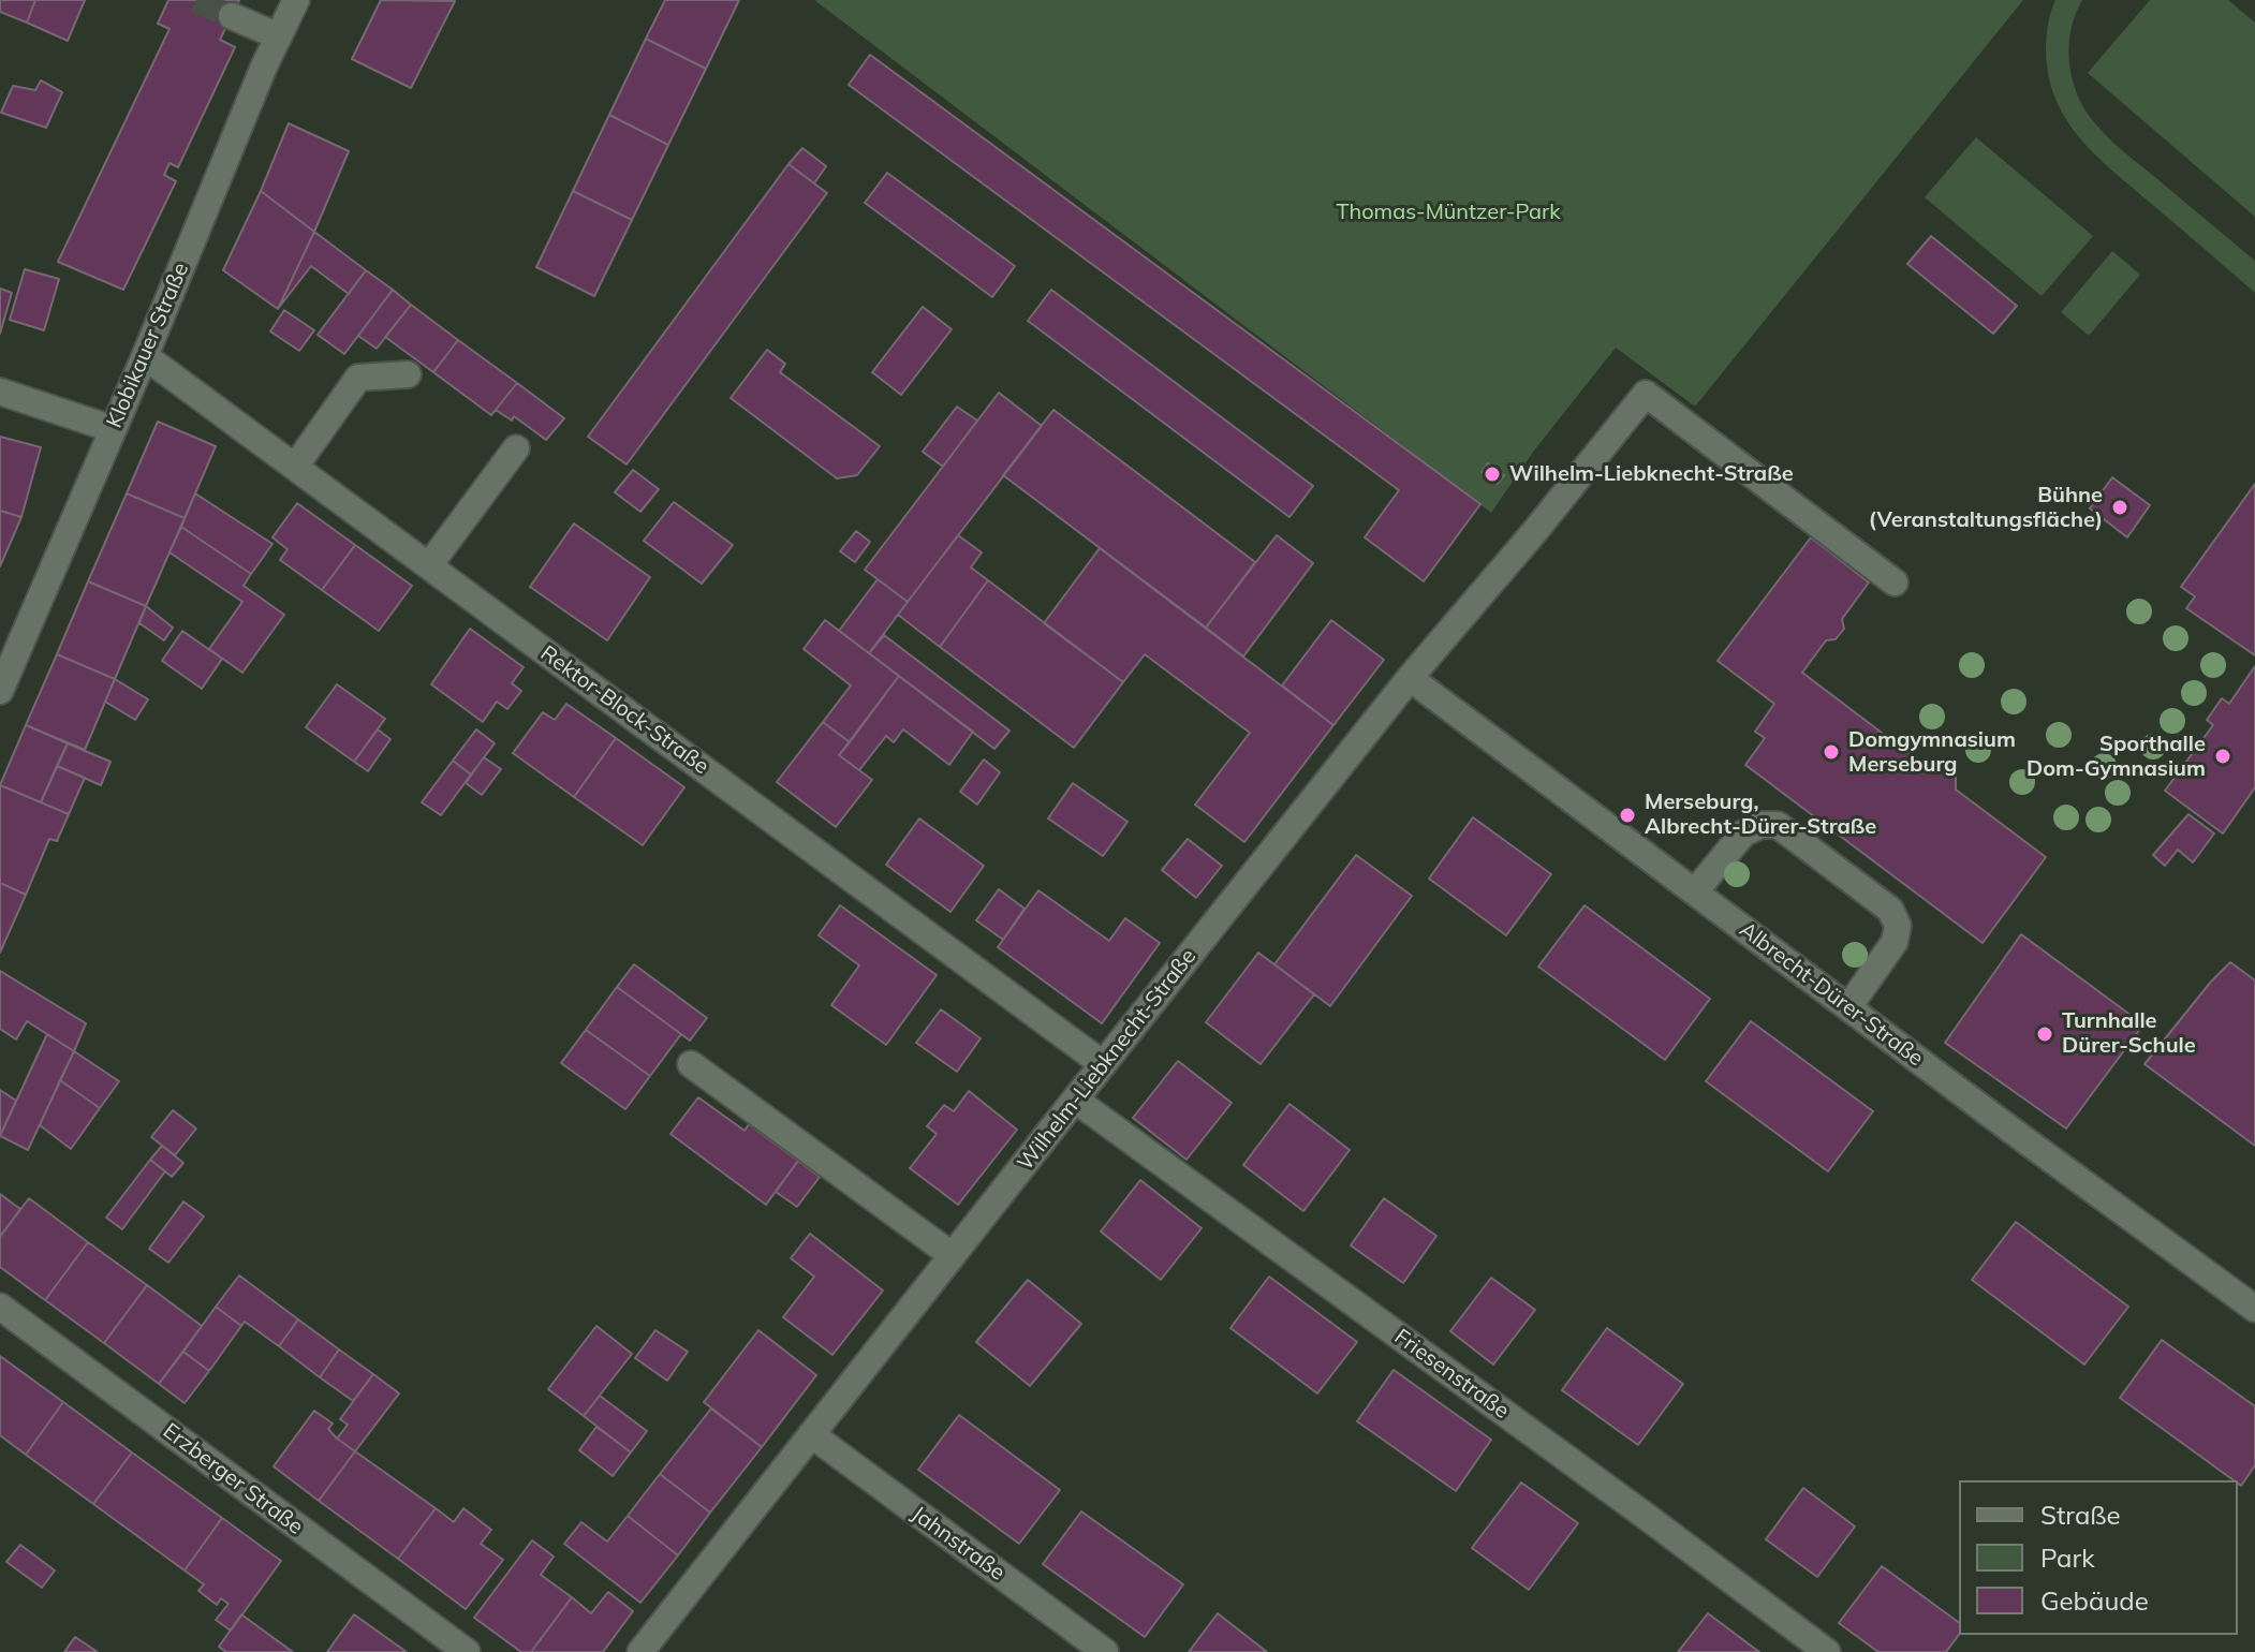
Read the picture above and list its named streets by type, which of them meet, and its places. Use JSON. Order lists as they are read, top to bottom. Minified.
{"streets":{"street":["Klobikauer Straße","Rektor-Block-Straße","Albrecht-Dürer-Straße","Wilhelm-Liebknecht-Straße","Friesenstraße","Erzberger Straße","Jahnstraße"]},"crossings":[["Klobikauer Straße","Rektor-Block-Straße"],["Rektor-Block-Straße","Wilhelm-Liebknecht-Straße"],["Albrecht-Dürer-Straße","Wilhelm-Liebknecht-Straße"],["Wilhelm-Liebknecht-Straße","Friesenstraße"],["Wilhelm-Liebknecht-Straße","Jahnstraße"]],"parks":["Thomas-Müntzer-Park"],"places":["Wilhelm-Liebknecht-Straße","Bühne (Veranstaltungsfläche)","Domgymnasium Merseburg","Sporthalle Dom-Gymnasium","Merseburg, Albrecht-Dürer-Straße","Turnhalle Dürer-Schule"],"legend":["Straße","Park","Gebäude"]}
